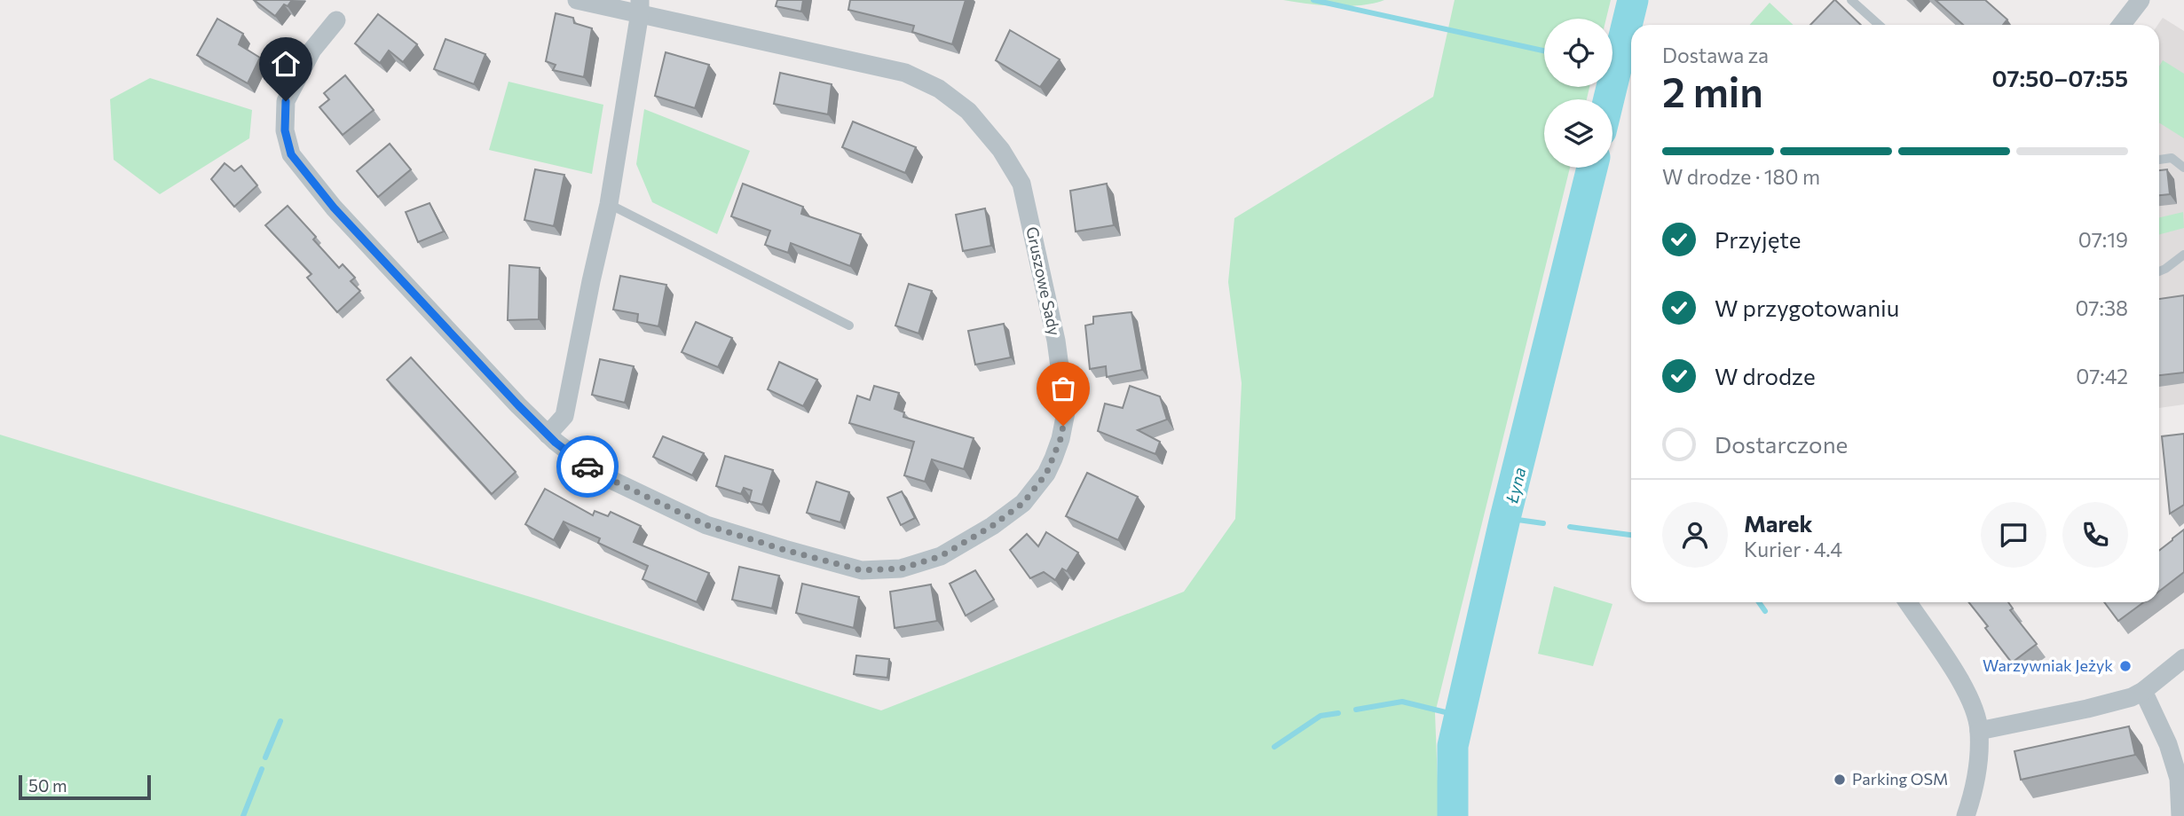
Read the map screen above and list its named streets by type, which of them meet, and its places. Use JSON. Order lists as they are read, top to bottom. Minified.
{"streets":{"street":["Gruszowe Sady"]},"water":["Łyna"],"places":["Warzywniak Jeżyk","Parking OSM"],"scale_bar":"50 m","page":{"heading":["2 min","Dostawa za","07:50–07:55"],"panel":["Marek","Kurier · 4.4"],"bar":"W drodze · 180 m","list":[["Przyjęte","07:19"],["W przygotowaniu","07:38"],["W drodze","07:42"],"Dostarczone"],"scale":"50 m"}}
